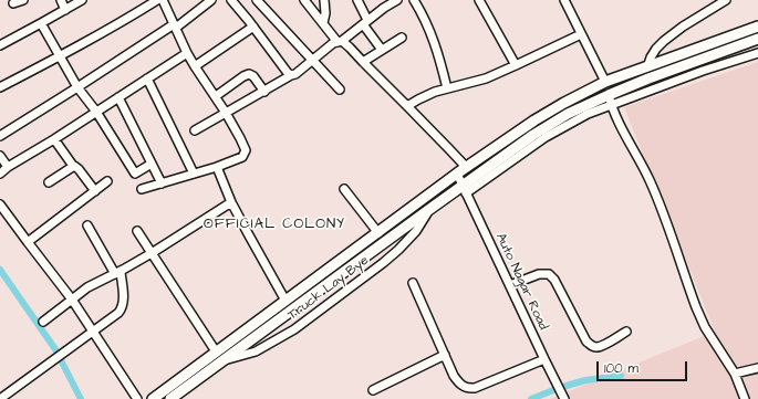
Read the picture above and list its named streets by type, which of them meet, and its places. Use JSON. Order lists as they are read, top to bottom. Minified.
{"streets":{"street":["Auto Nagar Road","Truck Lay Bye"]},"districts":["OFFICIAL COLONY"],"scale_bar":"100 m"}
